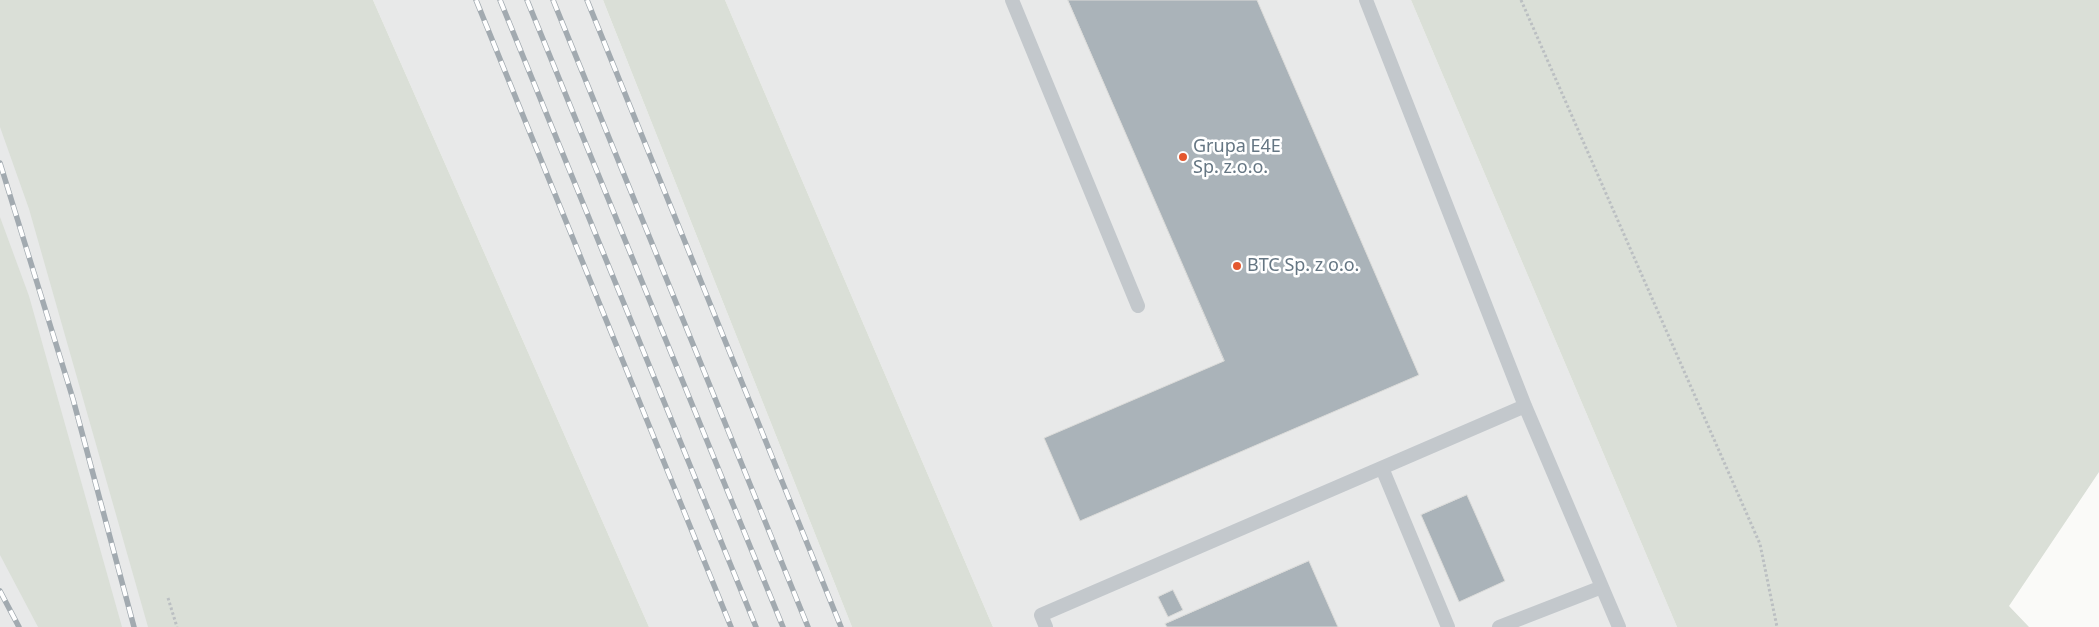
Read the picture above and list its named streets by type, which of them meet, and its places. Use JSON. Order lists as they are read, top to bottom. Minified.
{"places":["Grupa E4E Sp. z.o.o.","BTC Sp. z o.o."]}
